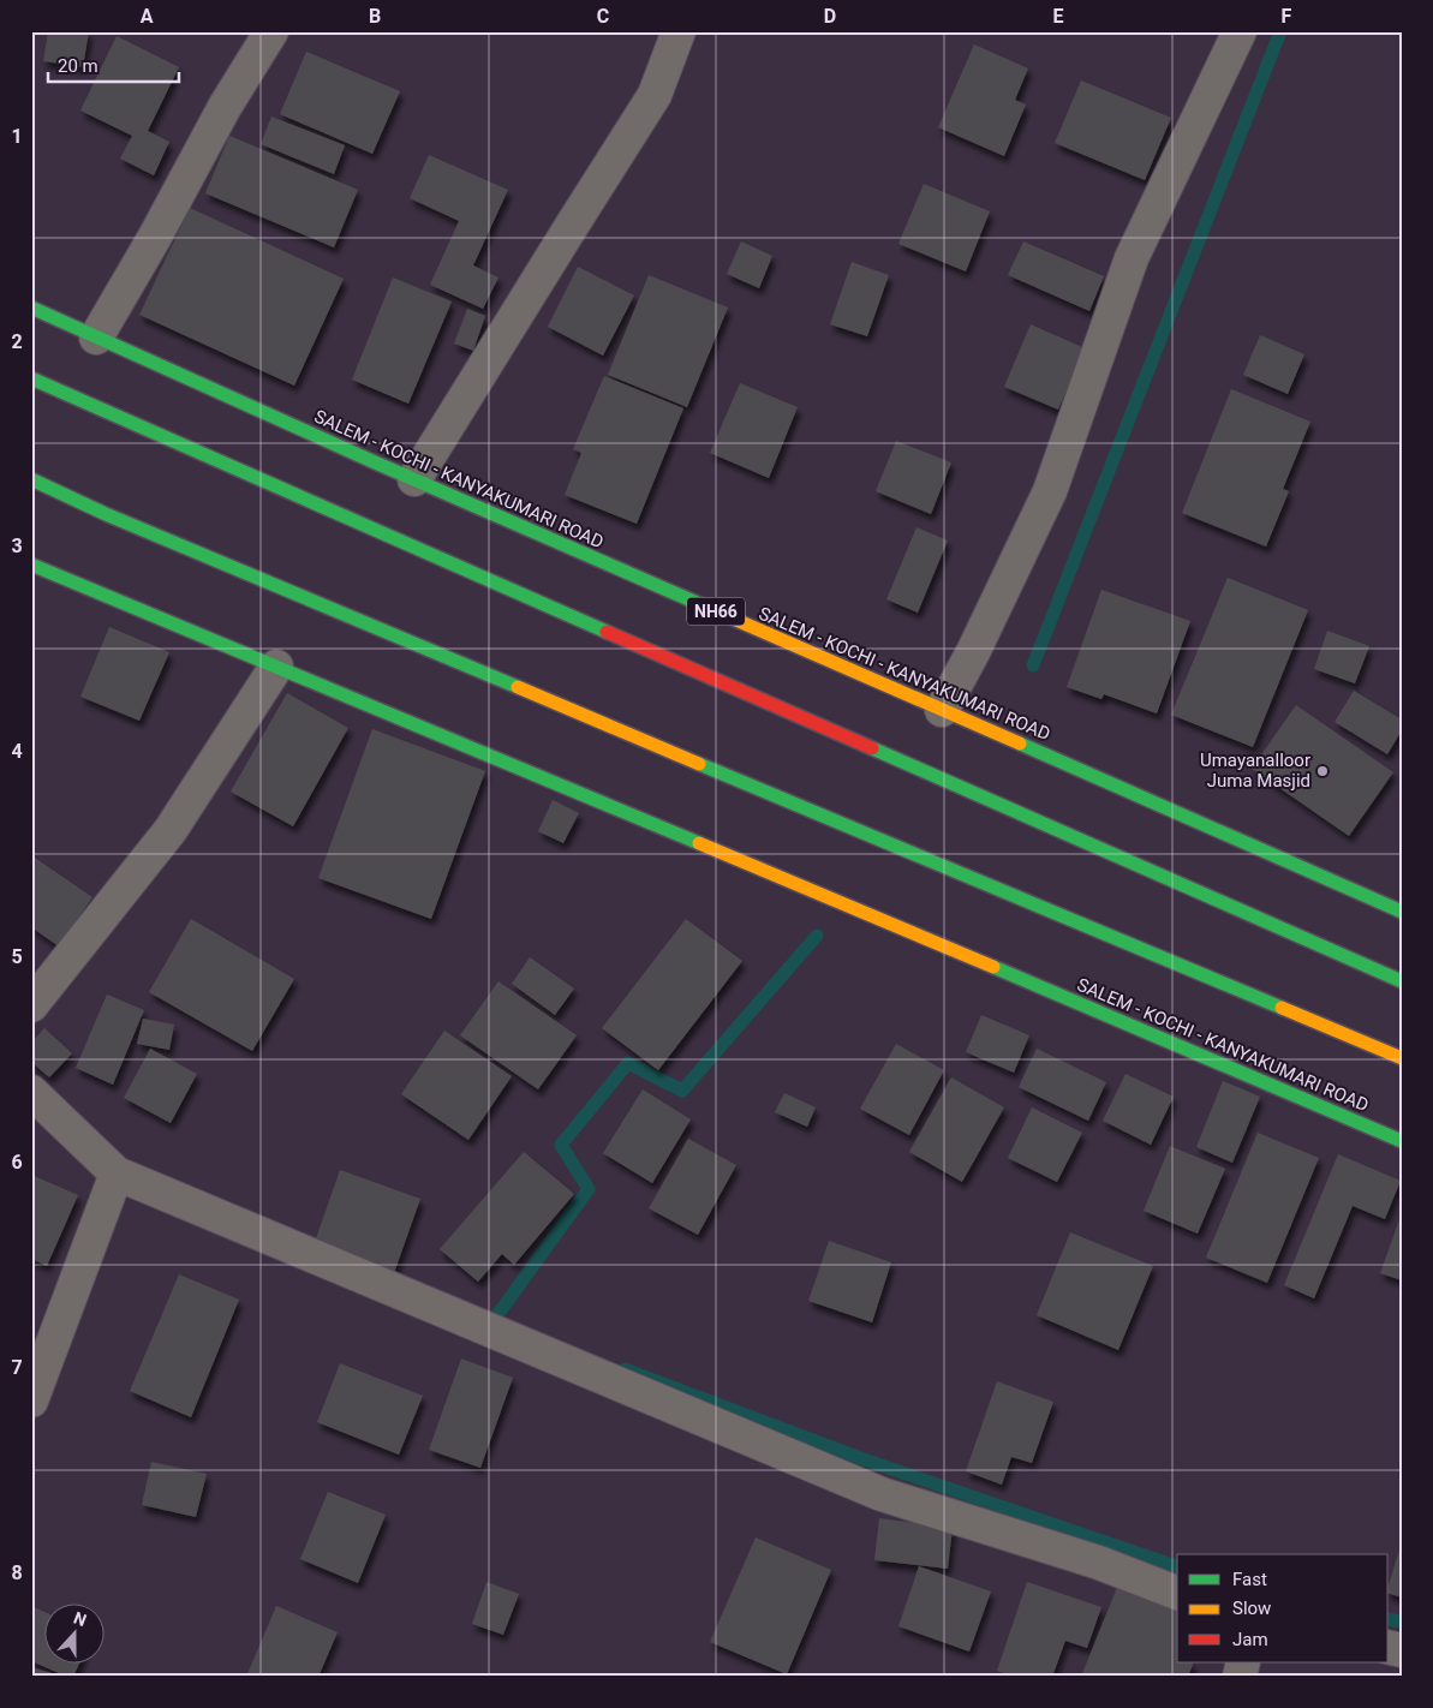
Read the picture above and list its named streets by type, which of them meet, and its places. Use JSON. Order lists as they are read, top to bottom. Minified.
{"streets":{"highway":["SALEM - KOCHI - KANYAKUMARI ROAD","NH66"]},"places":["Umayanalloor Juma Masjid"],"legend":["Fast","Slow","Jam"],"scale_bar":"20 m","north":"top","grid":{"columns":["A","B","C","D","E","F"],"rows":["1","2","3","4","5","6","7","8"]}}
